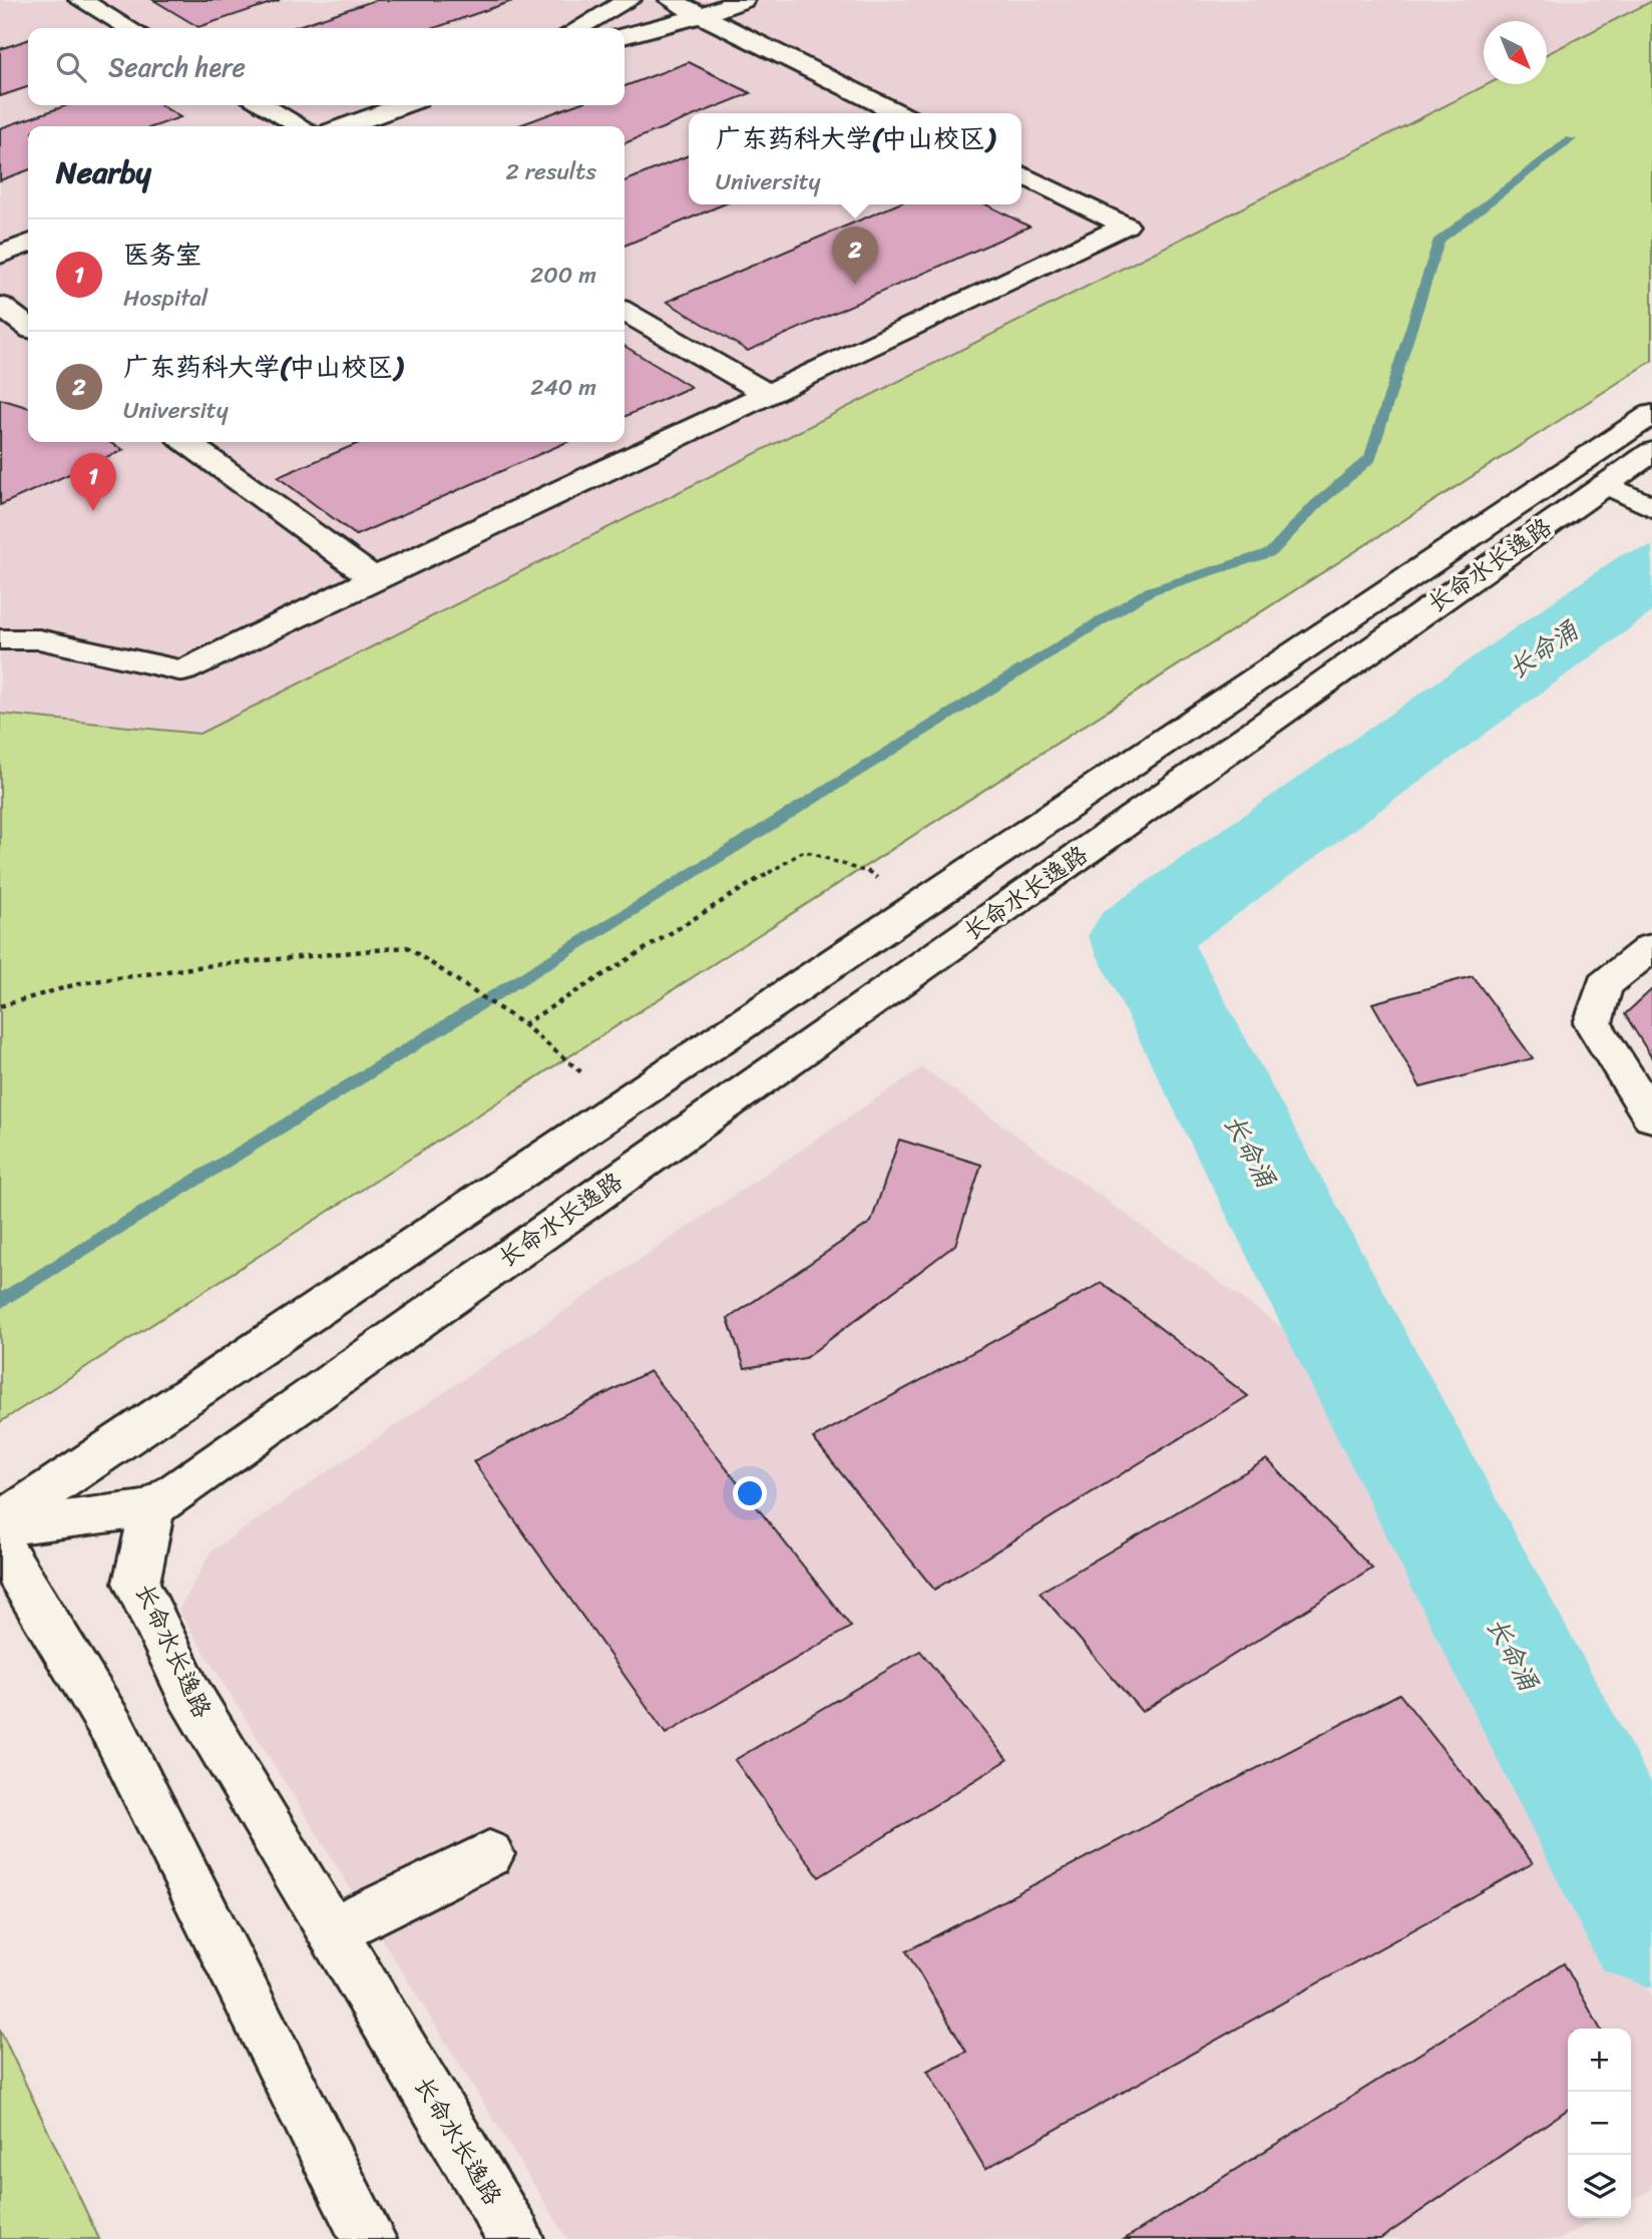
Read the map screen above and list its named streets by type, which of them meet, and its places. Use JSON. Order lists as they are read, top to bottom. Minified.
{"streets":{"street":["长命水长逸路"]},"water":["长命涌"],"north":"bottom right","page":{"search":"Search here","popup":["广东药科大学(中山校区)","University"],"heading":["Nearby","2 results"],"list":[{"mark":"1","name":"医务室","note":"Hospital","value":"200 m"},{"mark":"2","name":"广东药科大学(中山校区)","note":"University","value":"240 m"}],"pins":["2","1"],"map_buttons":["+","−"]}}
